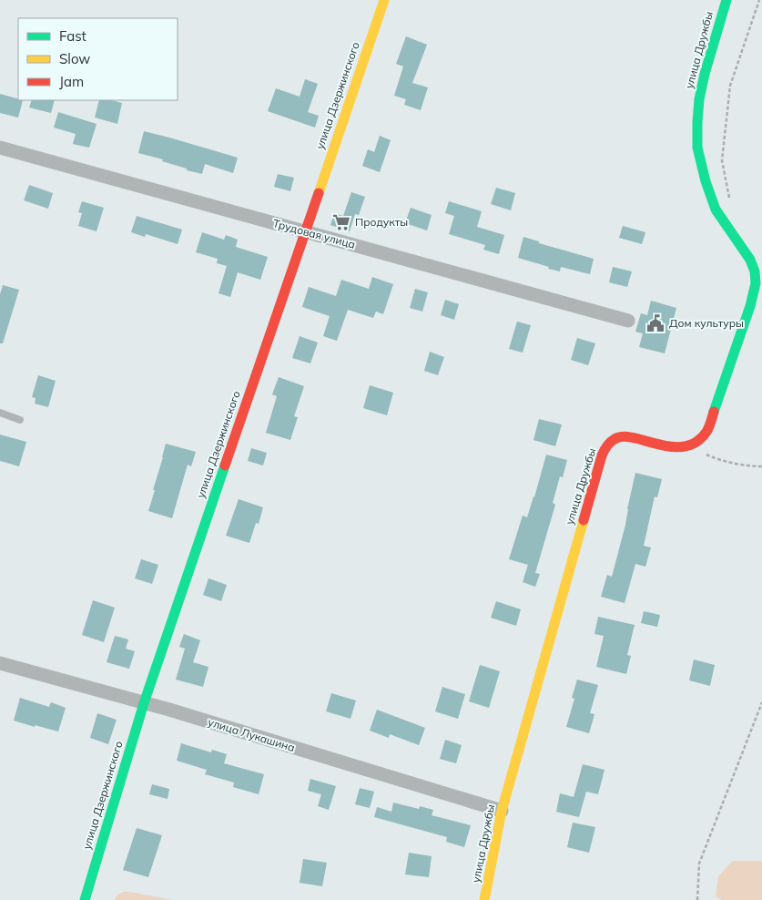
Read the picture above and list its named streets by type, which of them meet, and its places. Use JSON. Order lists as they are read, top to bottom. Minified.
{"streets":{"street":["улица Дружбы","улица Дзержинского","Трудовая улица","улица Лукашина"]},"crossings":[["улица Дружбы","улица Лукашина"],["улица Дзержинского","Трудовая улица"],["улица Дзержинского","улица Лукашина"]],"places":{"supermarket":["Продукты"],"public building":["Дом культуры"]},"legend":["Fast","Slow","Jam"]}
